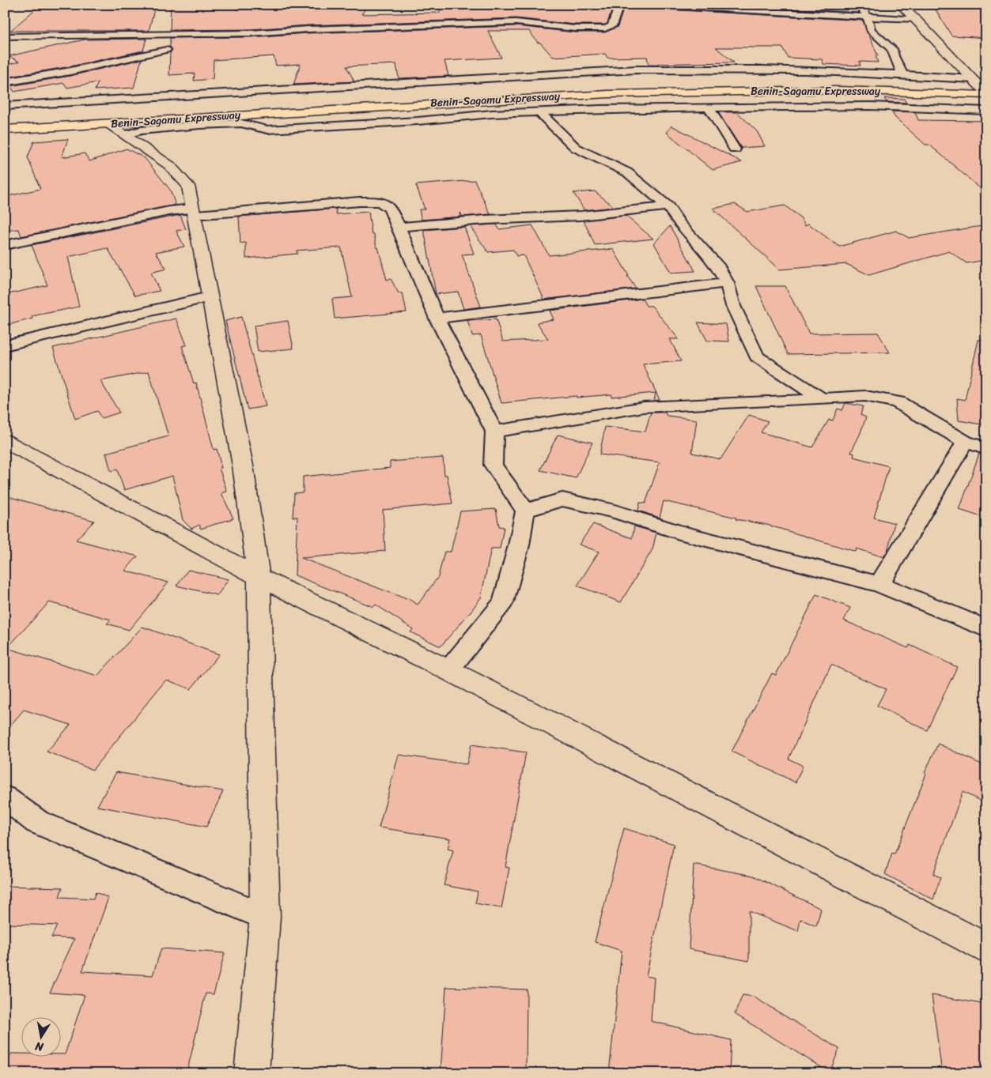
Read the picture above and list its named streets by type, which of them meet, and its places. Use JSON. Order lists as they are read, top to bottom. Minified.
{"streets":{"highway":["Benin-Sagamu Expressway"]},"north":"bottom"}
